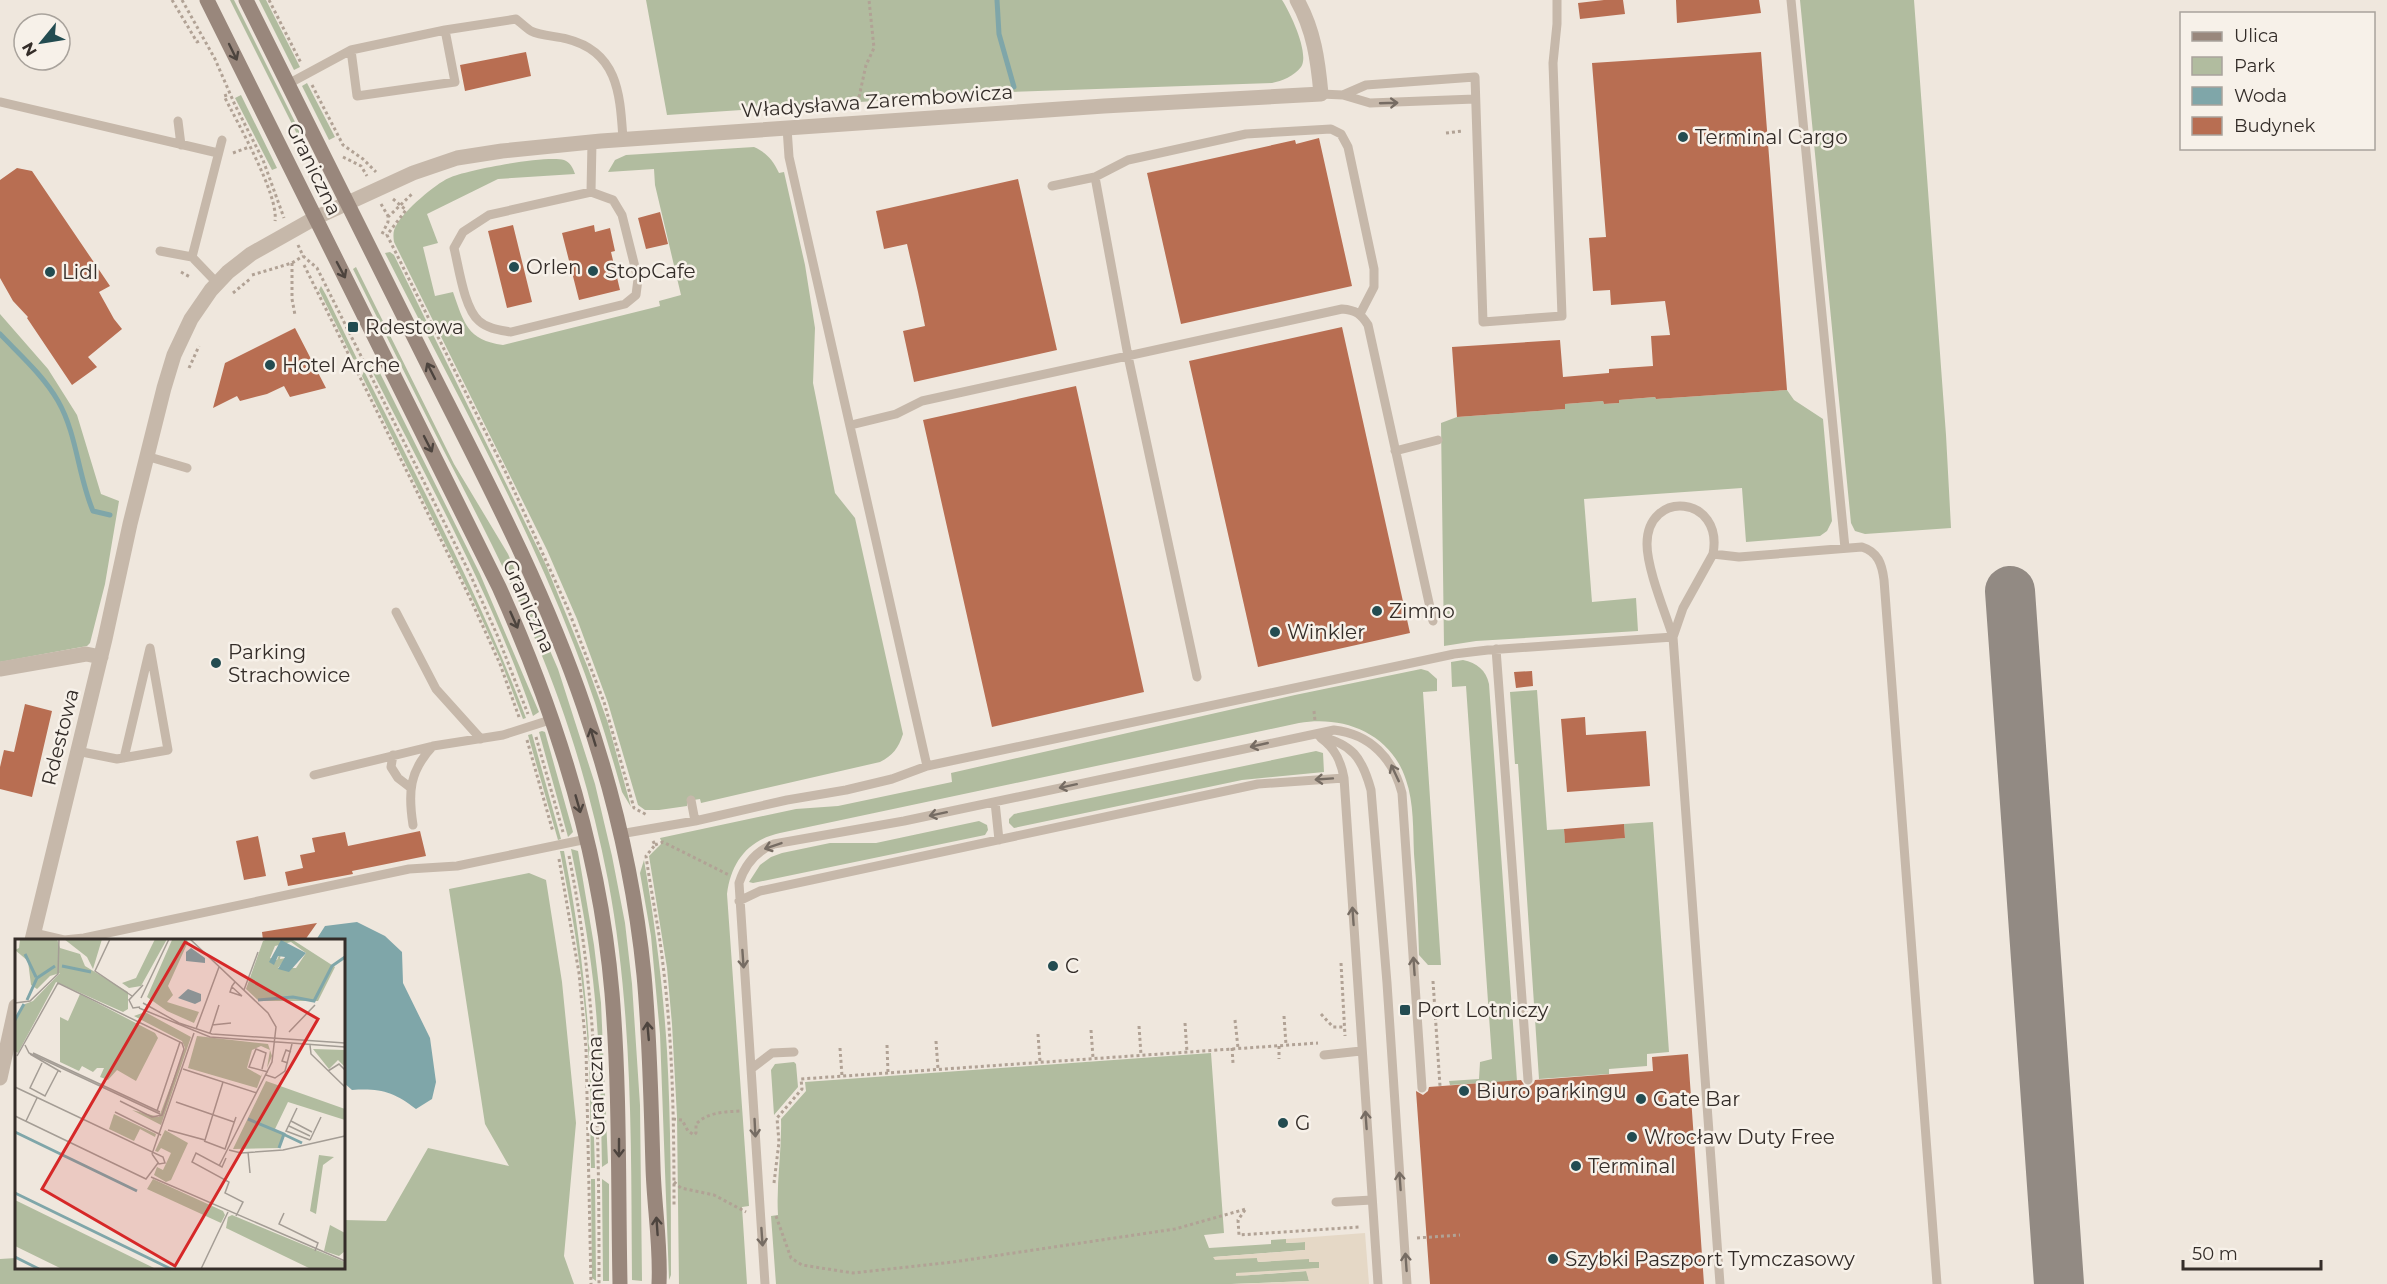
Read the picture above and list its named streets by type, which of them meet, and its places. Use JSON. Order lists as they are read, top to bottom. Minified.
{"streets":{"main road":["Graniczna"],"street":["Władysława Zarembowicza","Rdestowa"]},"crossings":[["Władysława Zarembowicza","Graniczna"],["Władysława Zarembowicza","Rdestowa"],["Graniczna","Rdestowa"]],"places":{"other":["Terminal Cargo","Orlen","StopCafe","Lidl","Hotel Arche","Zimno","Winkler","Parking Strachowice","C","Biuro parkingu","Gate Bar","G","Wrocław Duty Free","Terminal","Szybki Paszport Tymczasowy"],"transit":["Rdestowa","Port Lotniczy"]},"legend":["Ulica","Park","Woda","Budynek"],"scale_bar":"50 m","north":"bottom left"}
